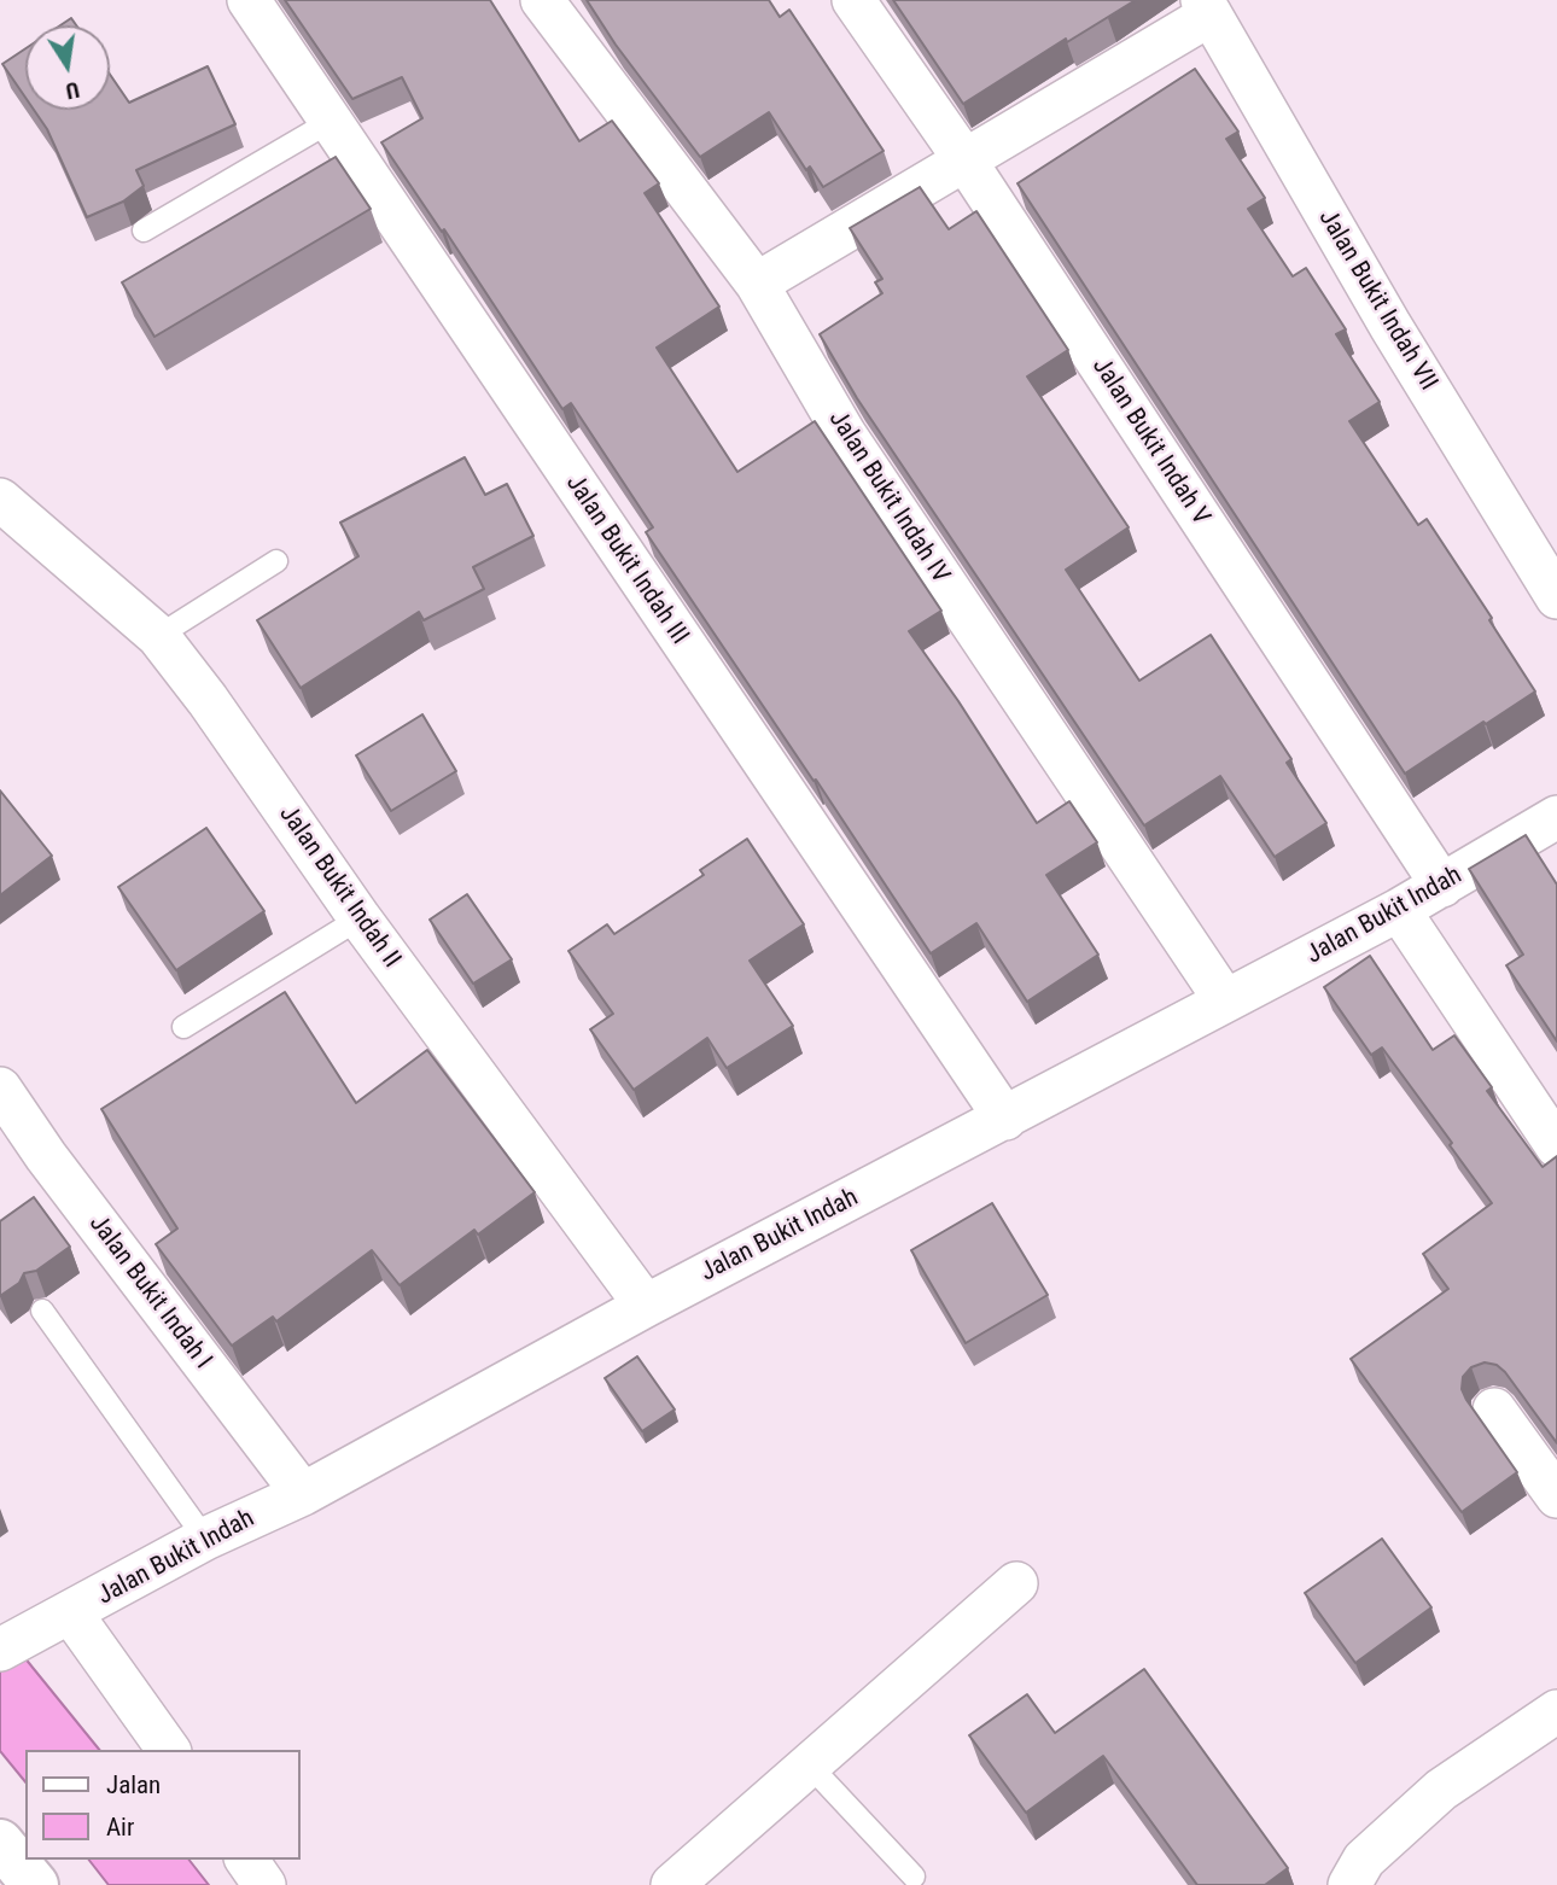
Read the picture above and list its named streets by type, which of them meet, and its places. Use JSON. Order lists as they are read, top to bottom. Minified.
{"streets":{"street":["Jalan Bukit Indah VII","Jalan Bukit Indah V","Jalan Bukit Indah IV","Jalan Bukit Indah III","Jalan Bukit Indah II","Jalan Bukit Indah","Jalan Bukit Indah I"]},"crossings":[["Jalan Bukit Indah V","Jalan Bukit Indah"],["Jalan Bukit Indah IV","Jalan Bukit Indah"],["Jalan Bukit Indah III","Jalan Bukit Indah"],["Jalan Bukit Indah II","Jalan Bukit Indah"],["Jalan Bukit Indah","Jalan Bukit Indah I"]],"legend":["Jalan","Air"],"north":"bottom"}
